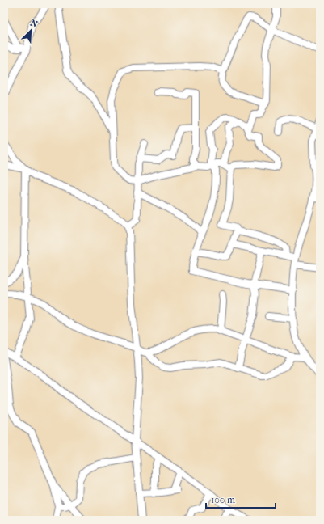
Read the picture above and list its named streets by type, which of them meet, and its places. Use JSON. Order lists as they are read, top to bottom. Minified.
{"scale_bar":"100 m","north":"top right"}
